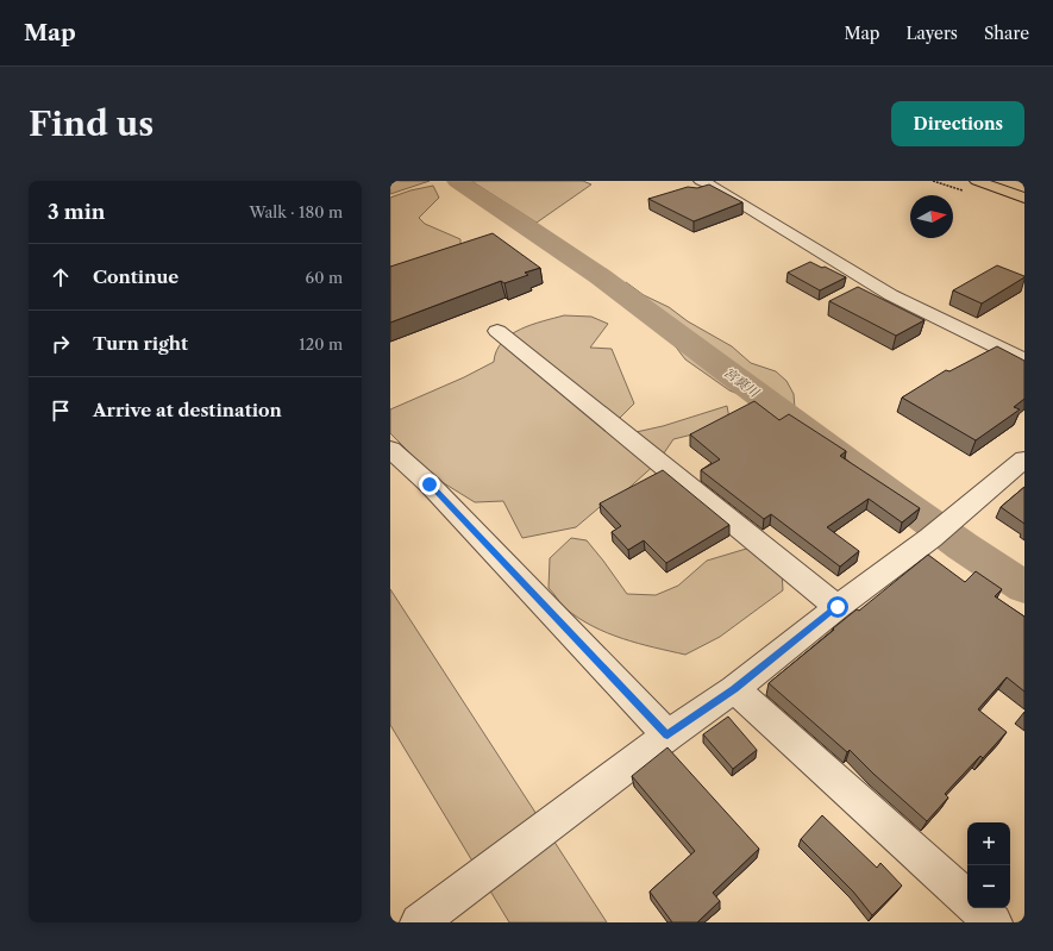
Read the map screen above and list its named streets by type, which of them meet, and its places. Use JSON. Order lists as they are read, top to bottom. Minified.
{"water":["宮裏川"],"north":"right","page":{"header":"Map","nav":["Map","Layers","Share"],"buttons":"Directions","title":"Find us","heading":["3 min","Walk · 180 m"],"list":[["Continue","60 m"],["Turn right","120 m"],"Arrive at destination"],"map_buttons":["+","−"]}}
